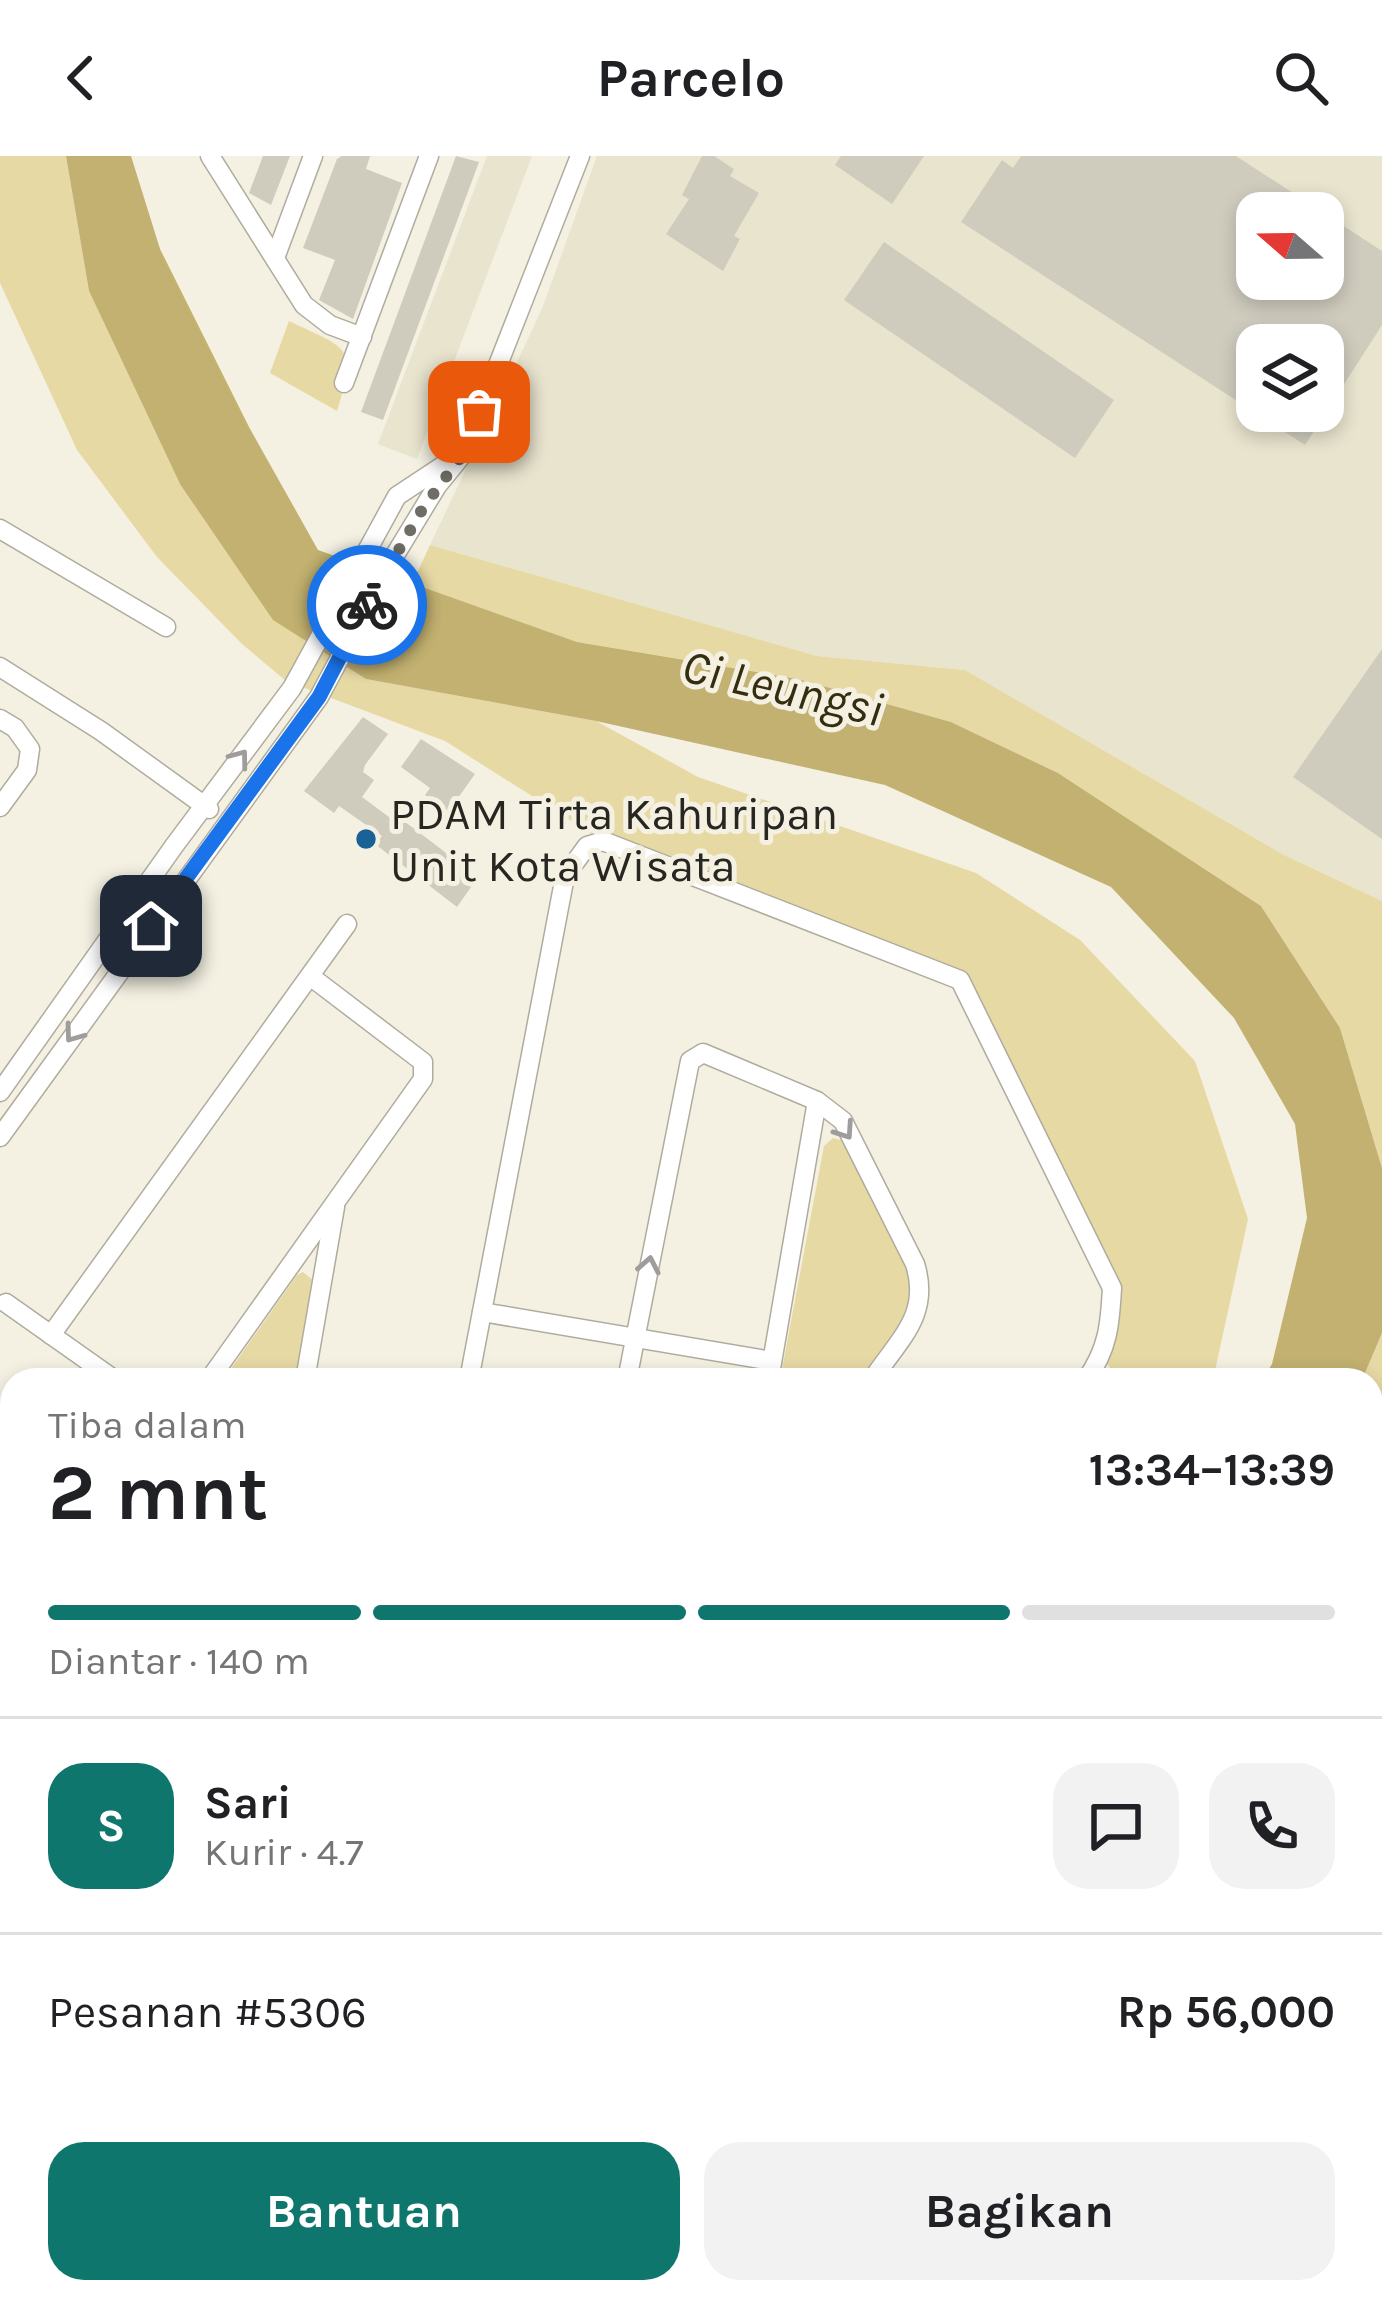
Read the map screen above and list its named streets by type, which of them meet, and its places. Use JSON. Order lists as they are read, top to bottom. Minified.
{"water":["Ci Leungsi"],"places":["PDAM Tirta Kahuripan Unit Kota Wisata"],"north":"left","page":{"header":"Parcelo","heading":["2 mnt","Tiba dalam","13:34–13:39"],"panel":["Sari","Kurir · 4.7","Pesanan #5306","Rp 56,000"],"bar":"Diantar · 140 m","round":"S","buttons":["Bantuan","Bagikan"]}}
